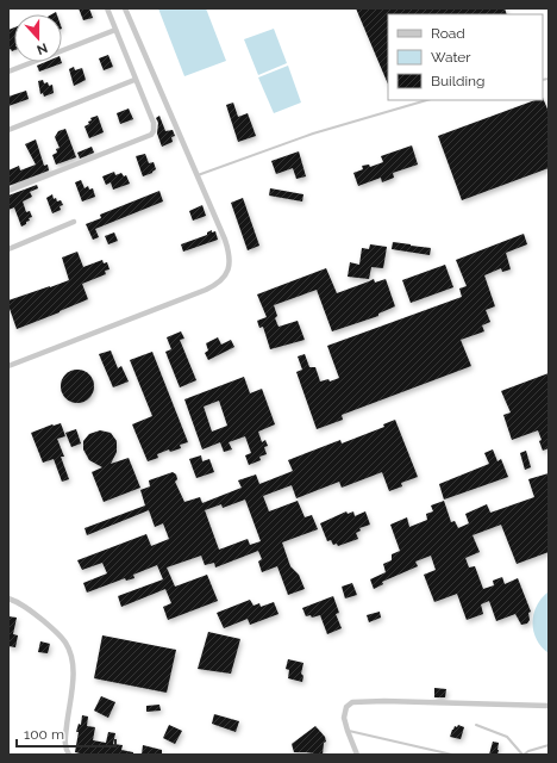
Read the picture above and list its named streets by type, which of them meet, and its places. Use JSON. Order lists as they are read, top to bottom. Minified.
{"legend":["Road","Water","Building"],"scale_bar":"100 m","north":"bottom"}
